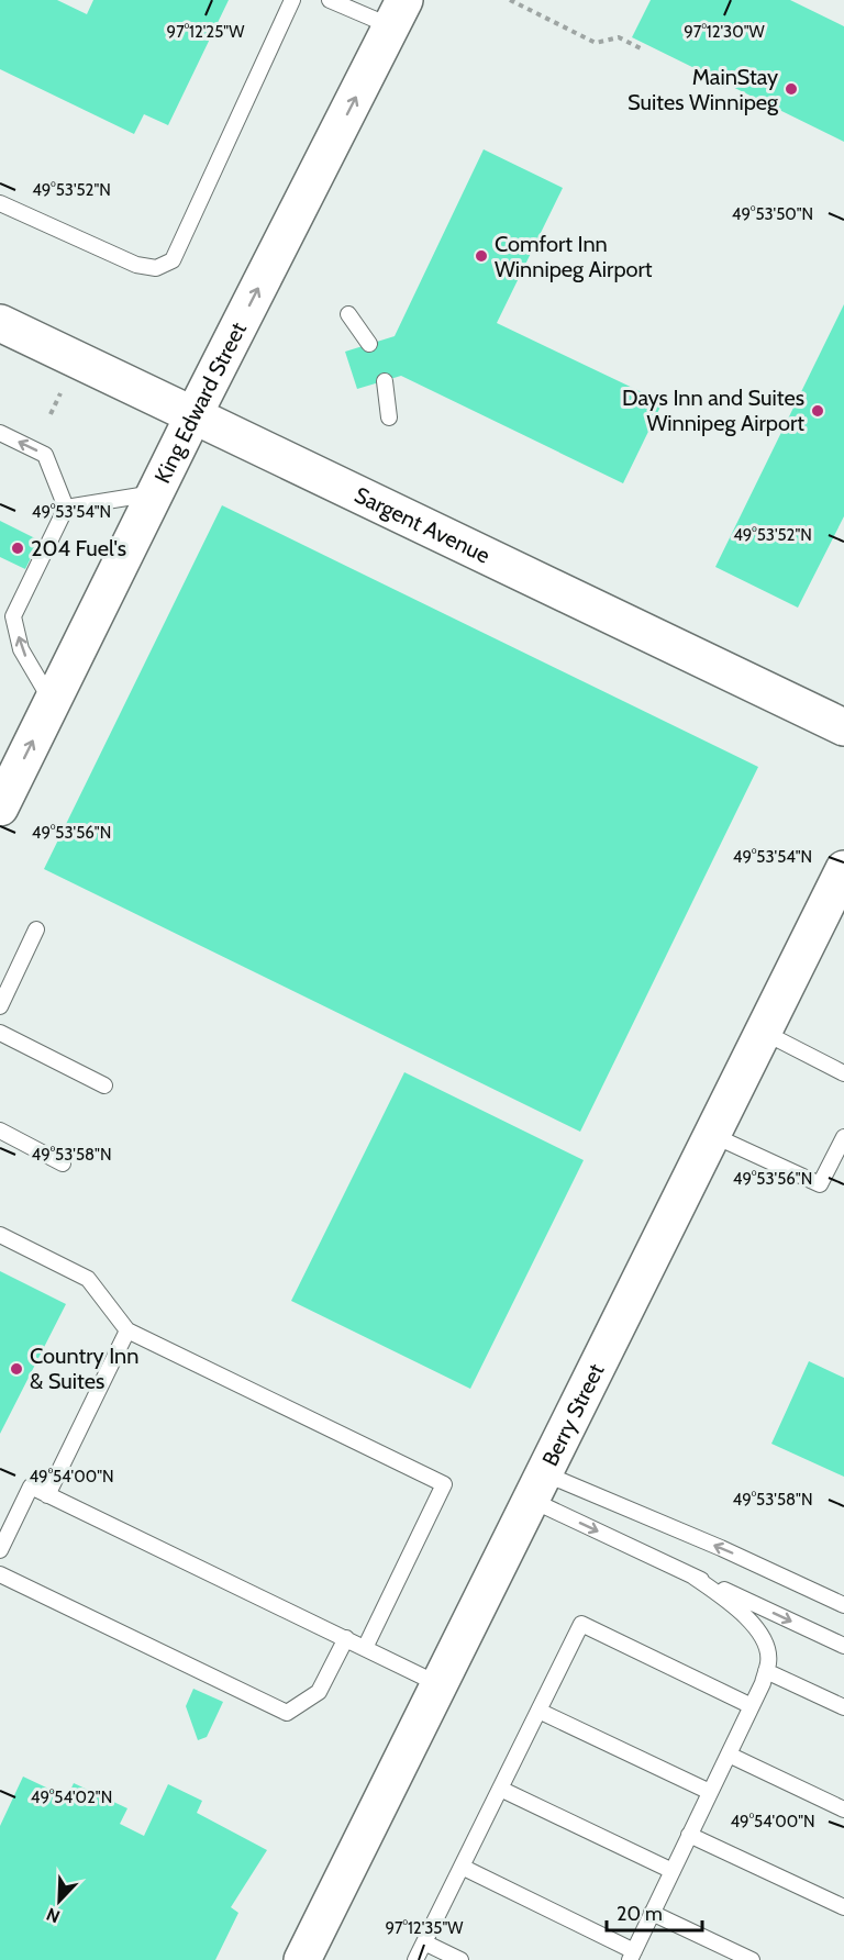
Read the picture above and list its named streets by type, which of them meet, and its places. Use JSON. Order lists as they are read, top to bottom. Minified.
{"streets":{"street":["King Edward Street","Sargent Avenue","Berry Street"]},"crossings":[["King Edward Street","Sargent Avenue"]],"one_way":["King Edward Street"],"places":["MainStay Suites Winnipeg","Comfort Inn Winnipeg Airport","Days Inn and Suites Winnipeg Airport","204 Fuel's","Country Inn & Suites"],"scale_bar":"20 m","north":"bottom left","coordinates":["97°12'25\"W","97°12'30\"W","49°53'52\"N","49°53'50\"N","49°53'54\"N","49°53'56\"N","49°53'58\"N","49°54'00\"N","49°54'02\"N","97°12'35\"W"]}
